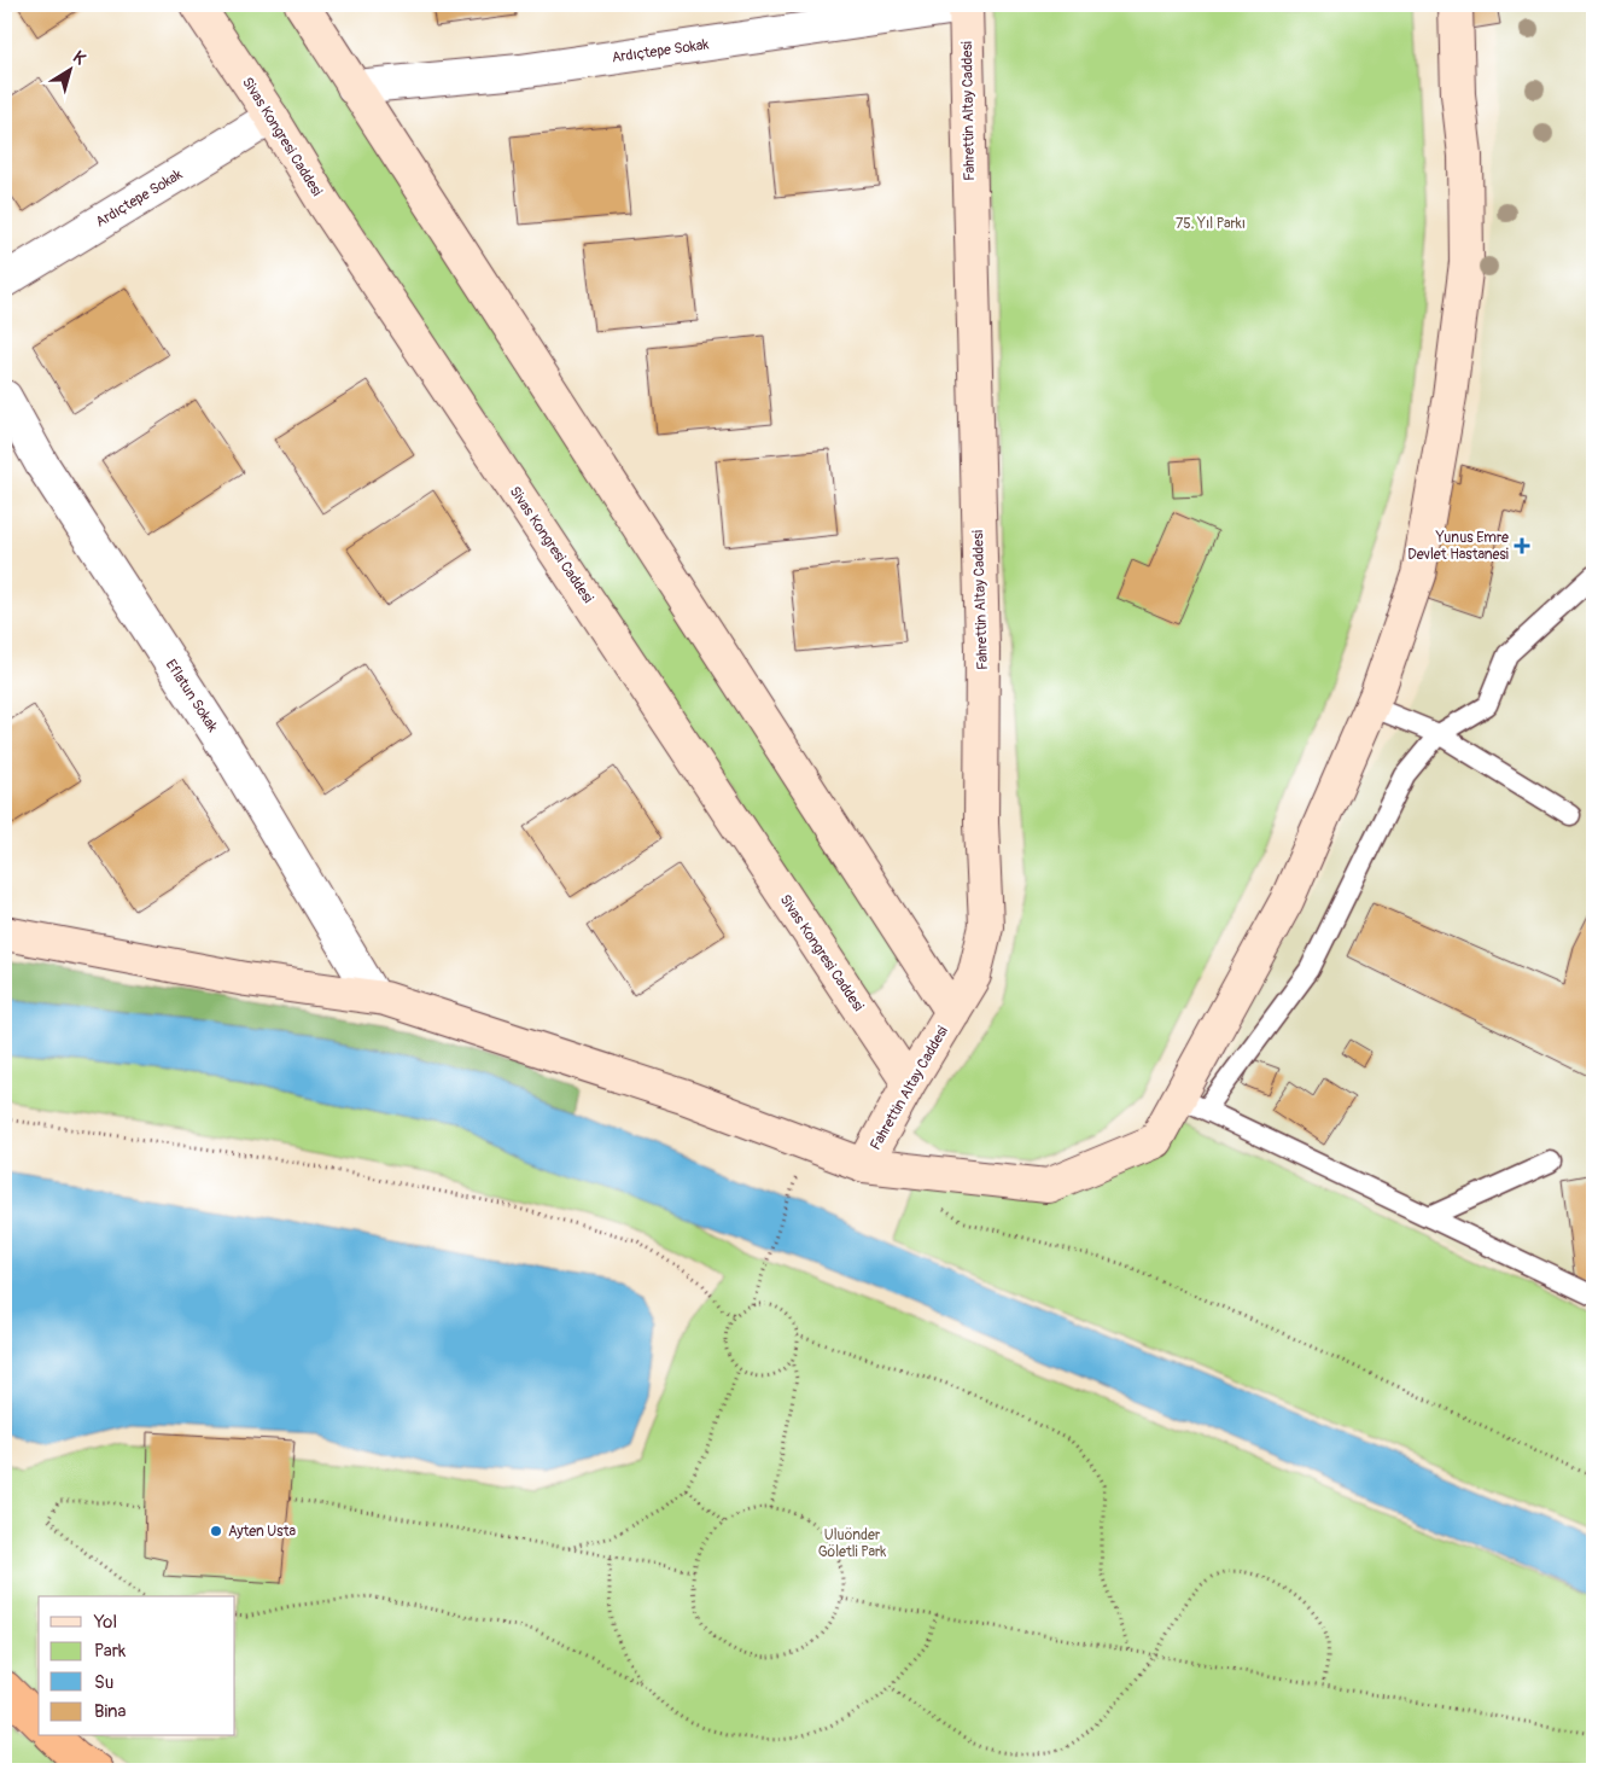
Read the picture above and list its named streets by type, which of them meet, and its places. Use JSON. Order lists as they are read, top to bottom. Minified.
{"streets":{"street":["Ardıçtepe Sokak","Fahrettin Altay Caddesi","Sivas Kongresi Caddesi","Eflatun Sokak"]},"crossings":[["Ardıçtepe Sokak","Fahrettin Altay Caddesi"],["Ardıçtepe Sokak","Sivas Kongresi Caddesi"],["Fahrettin Altay Caddesi","Sivas Kongresi Caddesi"]],"parks":["75. Yıl Parkı","Uluönder Göletli Park"],"places":{"health":["Yunus Emre Devlet Hastanesi"],"other":["Ayten Usta"]},"legend":["Yol","Park","Su","Bina"],"north":"top right"}
